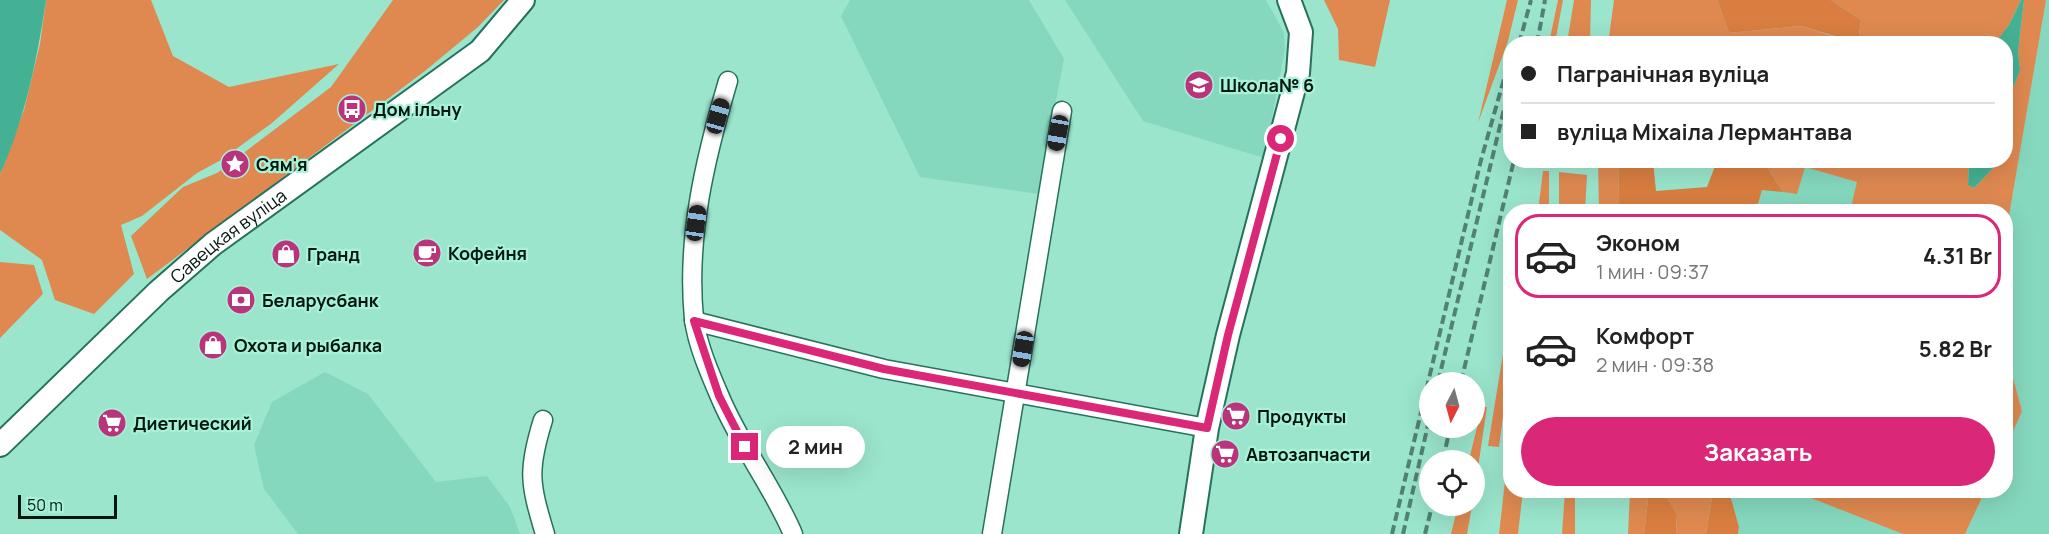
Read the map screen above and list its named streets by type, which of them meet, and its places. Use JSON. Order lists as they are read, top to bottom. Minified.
{"streets":{"main road":["Савецкая вуліца"]},"places":{"school or university":["Школа№ 6"],"bus stop":["Дом ільну"],"place":["Сям'я"],"cafe":["Кофейня"],"shop":["Гранд","Охота и рыбалка"],"bank":["Беларусбанк"],"supermarket":["Продукты","Диетический","Автозапчасти"]},"scale_bar":"50 m","north":"bottom","page":{"banner":["Пагранічная вуліца","вуліца Міхаіла Лермантава"],"list":[{"name":"Эконом","note":"1 мин · 09:37","value":"4.31 Br"},{"name":"Комфорт","note":"2 мин · 09:38","value":"5.82 Br"}],"buttons":"Заказать","bubble":"2 мин","scale":"50 m"}}
